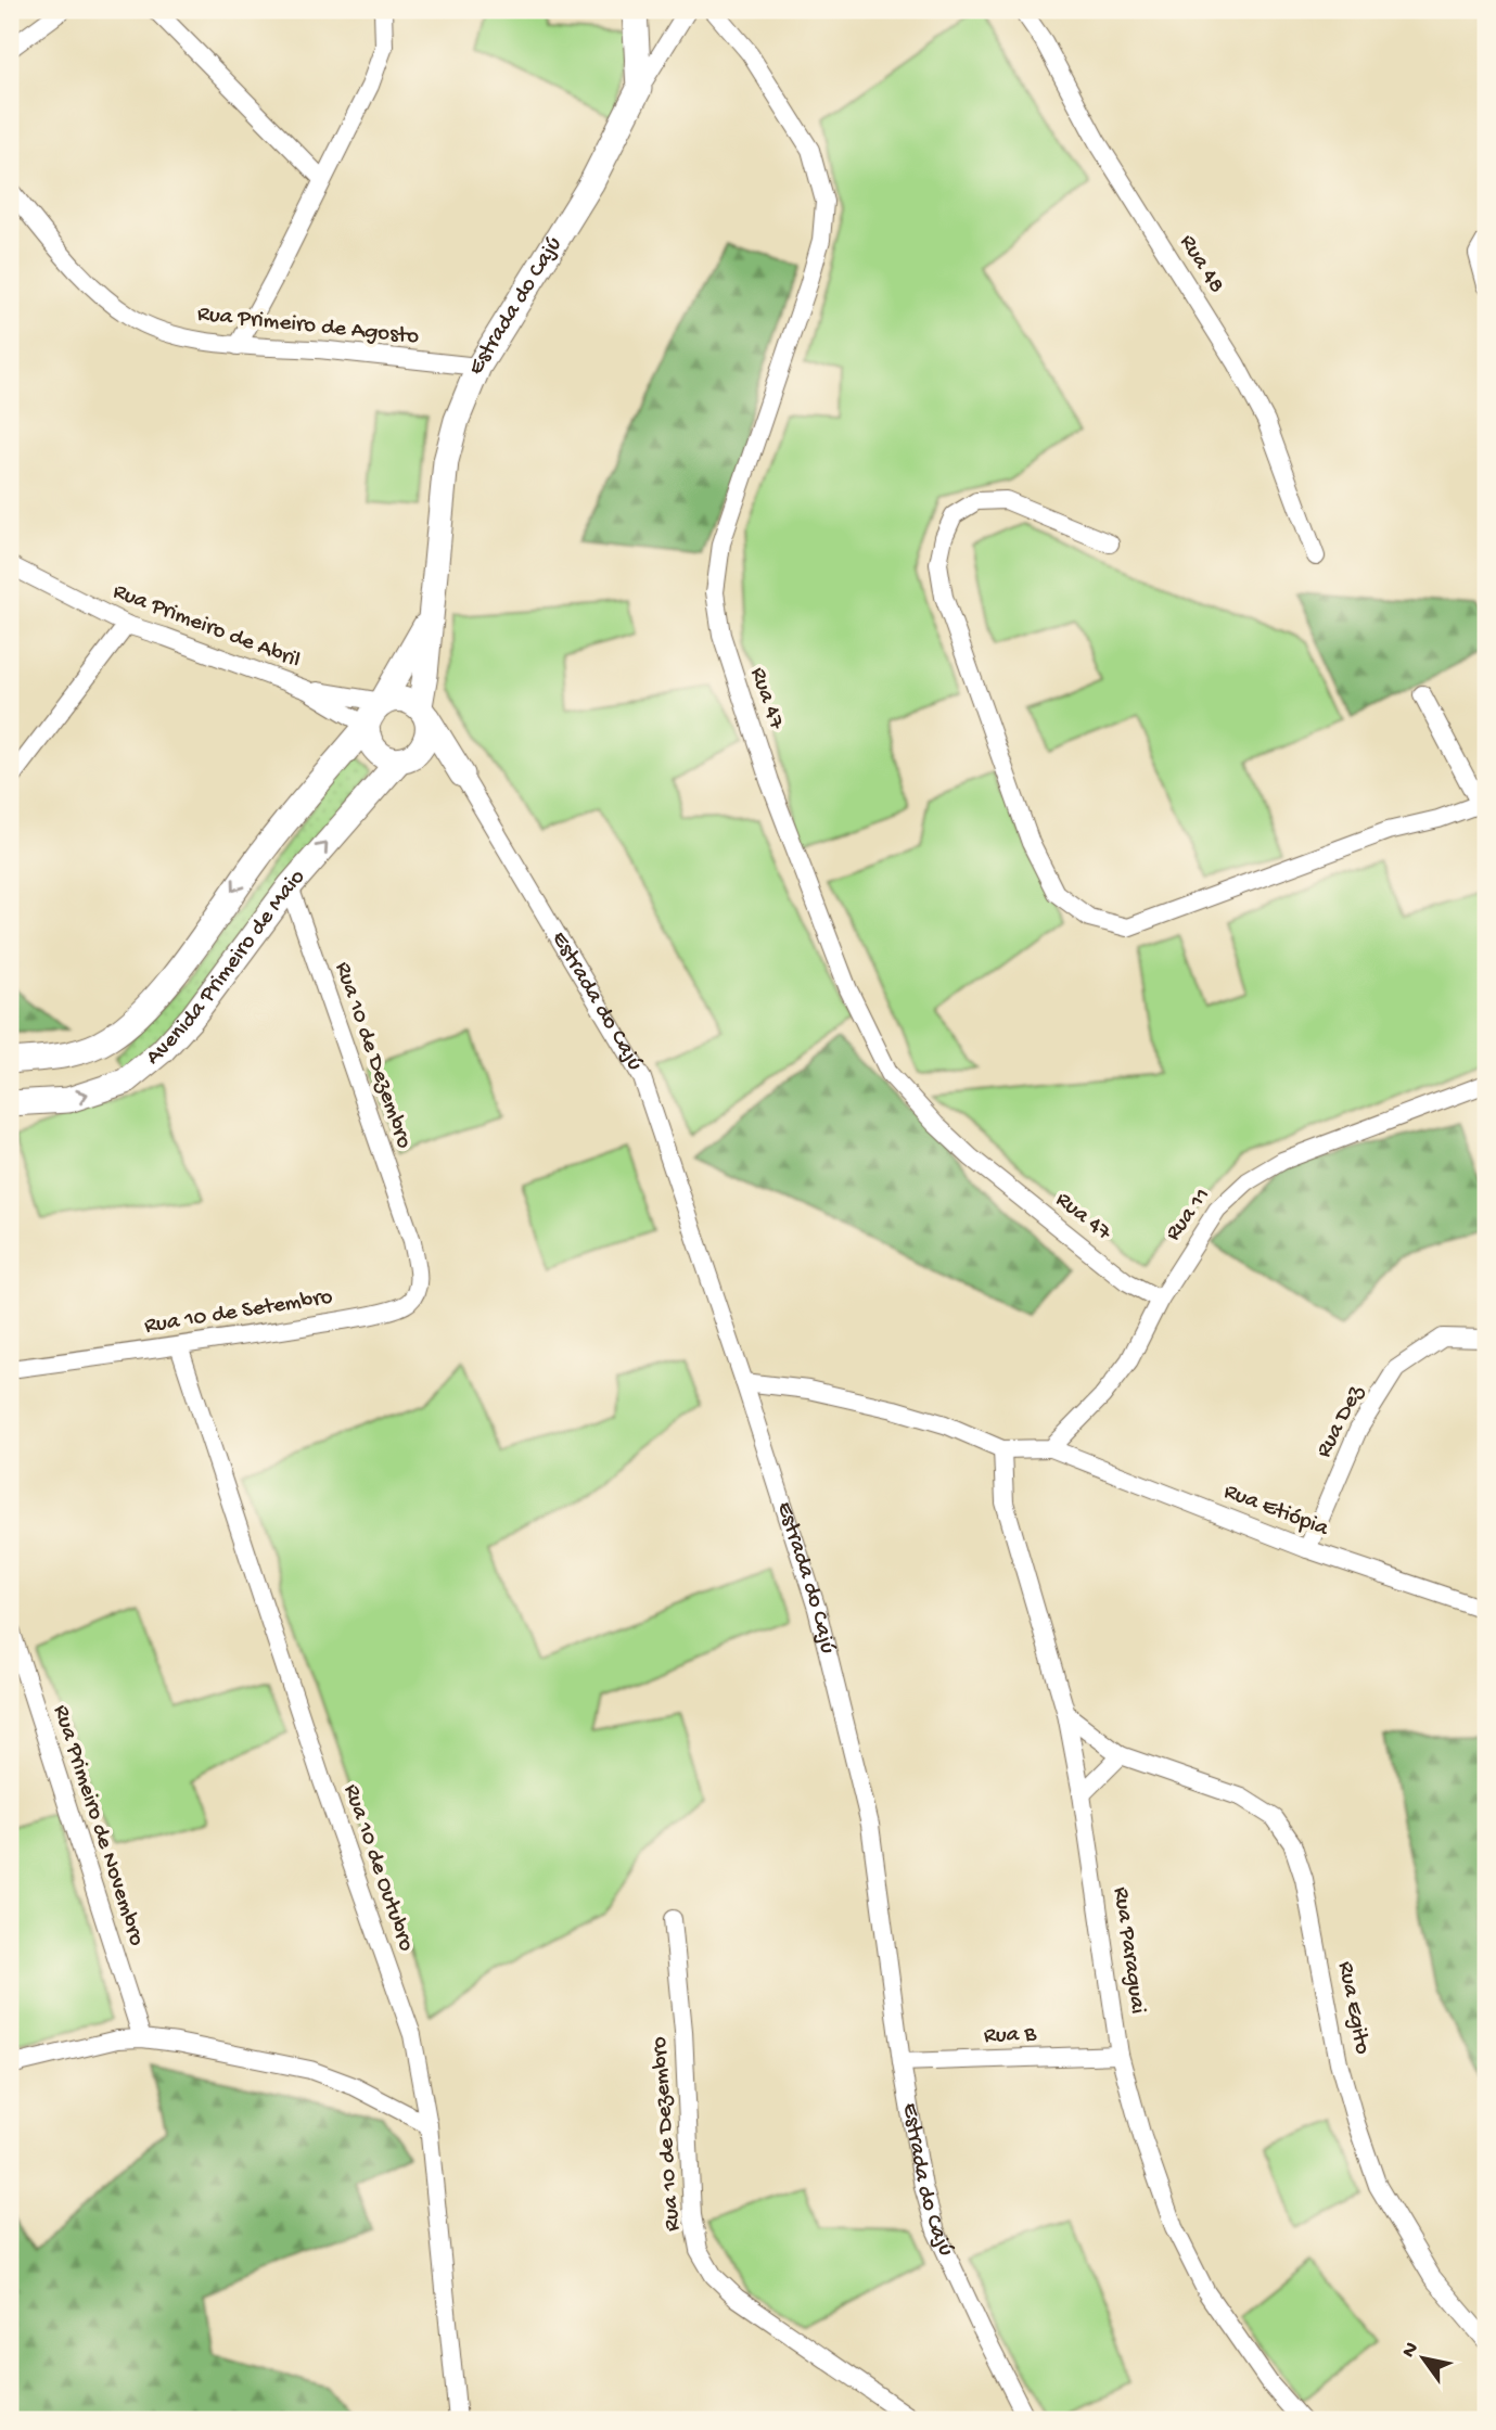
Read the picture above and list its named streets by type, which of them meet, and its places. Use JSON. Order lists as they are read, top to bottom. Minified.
{"streets":{"main road":["Estrada do Cajú","Avenida Primeiro de Maio"],"street":["Rua 48","Rua Primeiro de Agosto","Rua Primeiro de Abril","Rua 47","Rua 10 de Dezembro","Rua 11","Rua 10 de Setembro","Rua Dez","Rua Etiópia","Rua Primeiro de Novembro","Rua 10 de Outubro","Rua Paraguai","Rua Egito","Rua B"]},"crossings":[["Estrada do Cajú","Rua Primeiro de Agosto"],["Estrada do Cajú","Rua Primeiro de Abril"],["Estrada do Cajú","Avenida Primeiro de Maio"],["Estrada do Cajú","Rua B"],["Rua Primeiro de Abril","Avenida Primeiro de Maio"],["Rua 47","Rua 11"],["Avenida Primeiro de Maio","Rua 10 de Dezembro"],["Rua 10 de Dezembro","Rua 10 de Setembro"],["Rua 11","Rua Etiópia"],["Rua 10 de Setembro","Rua 10 de Outubro"],["Rua Dez","Rua Etiópia"],["Rua Paraguai","Rua Egito"],["Rua Paraguai","Rua B"]],"north":"top left"}
